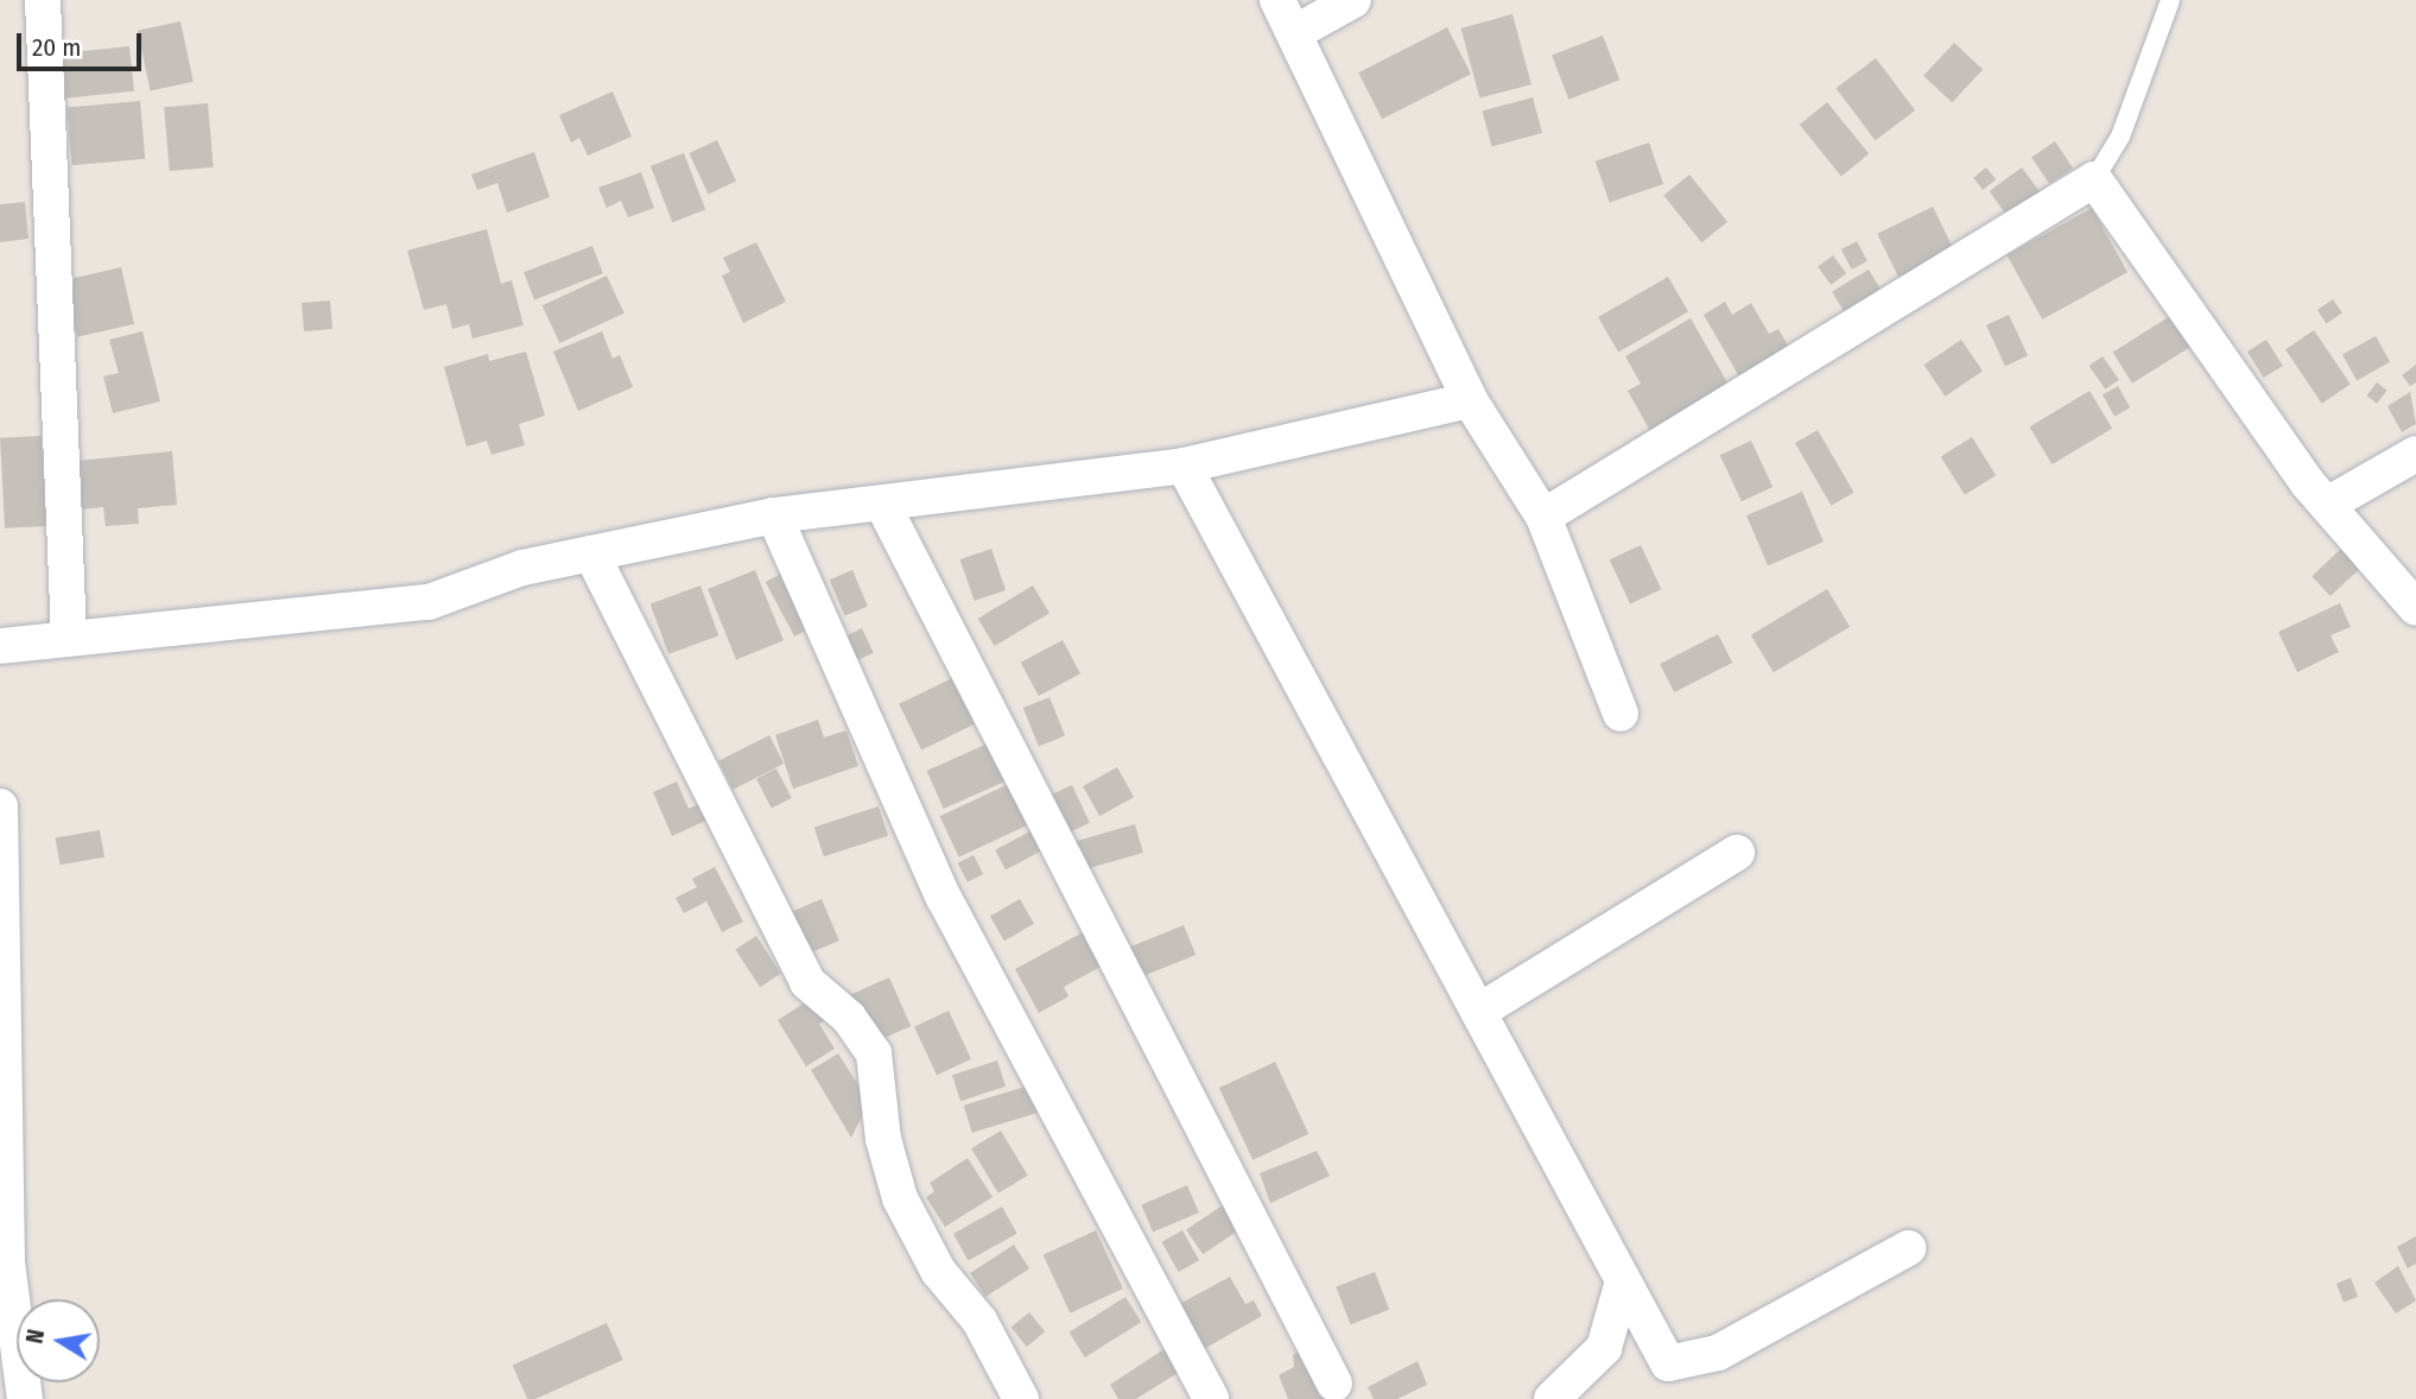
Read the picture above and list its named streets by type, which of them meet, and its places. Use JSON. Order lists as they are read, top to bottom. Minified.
{"scale_bar":"20 m","north":"left"}
